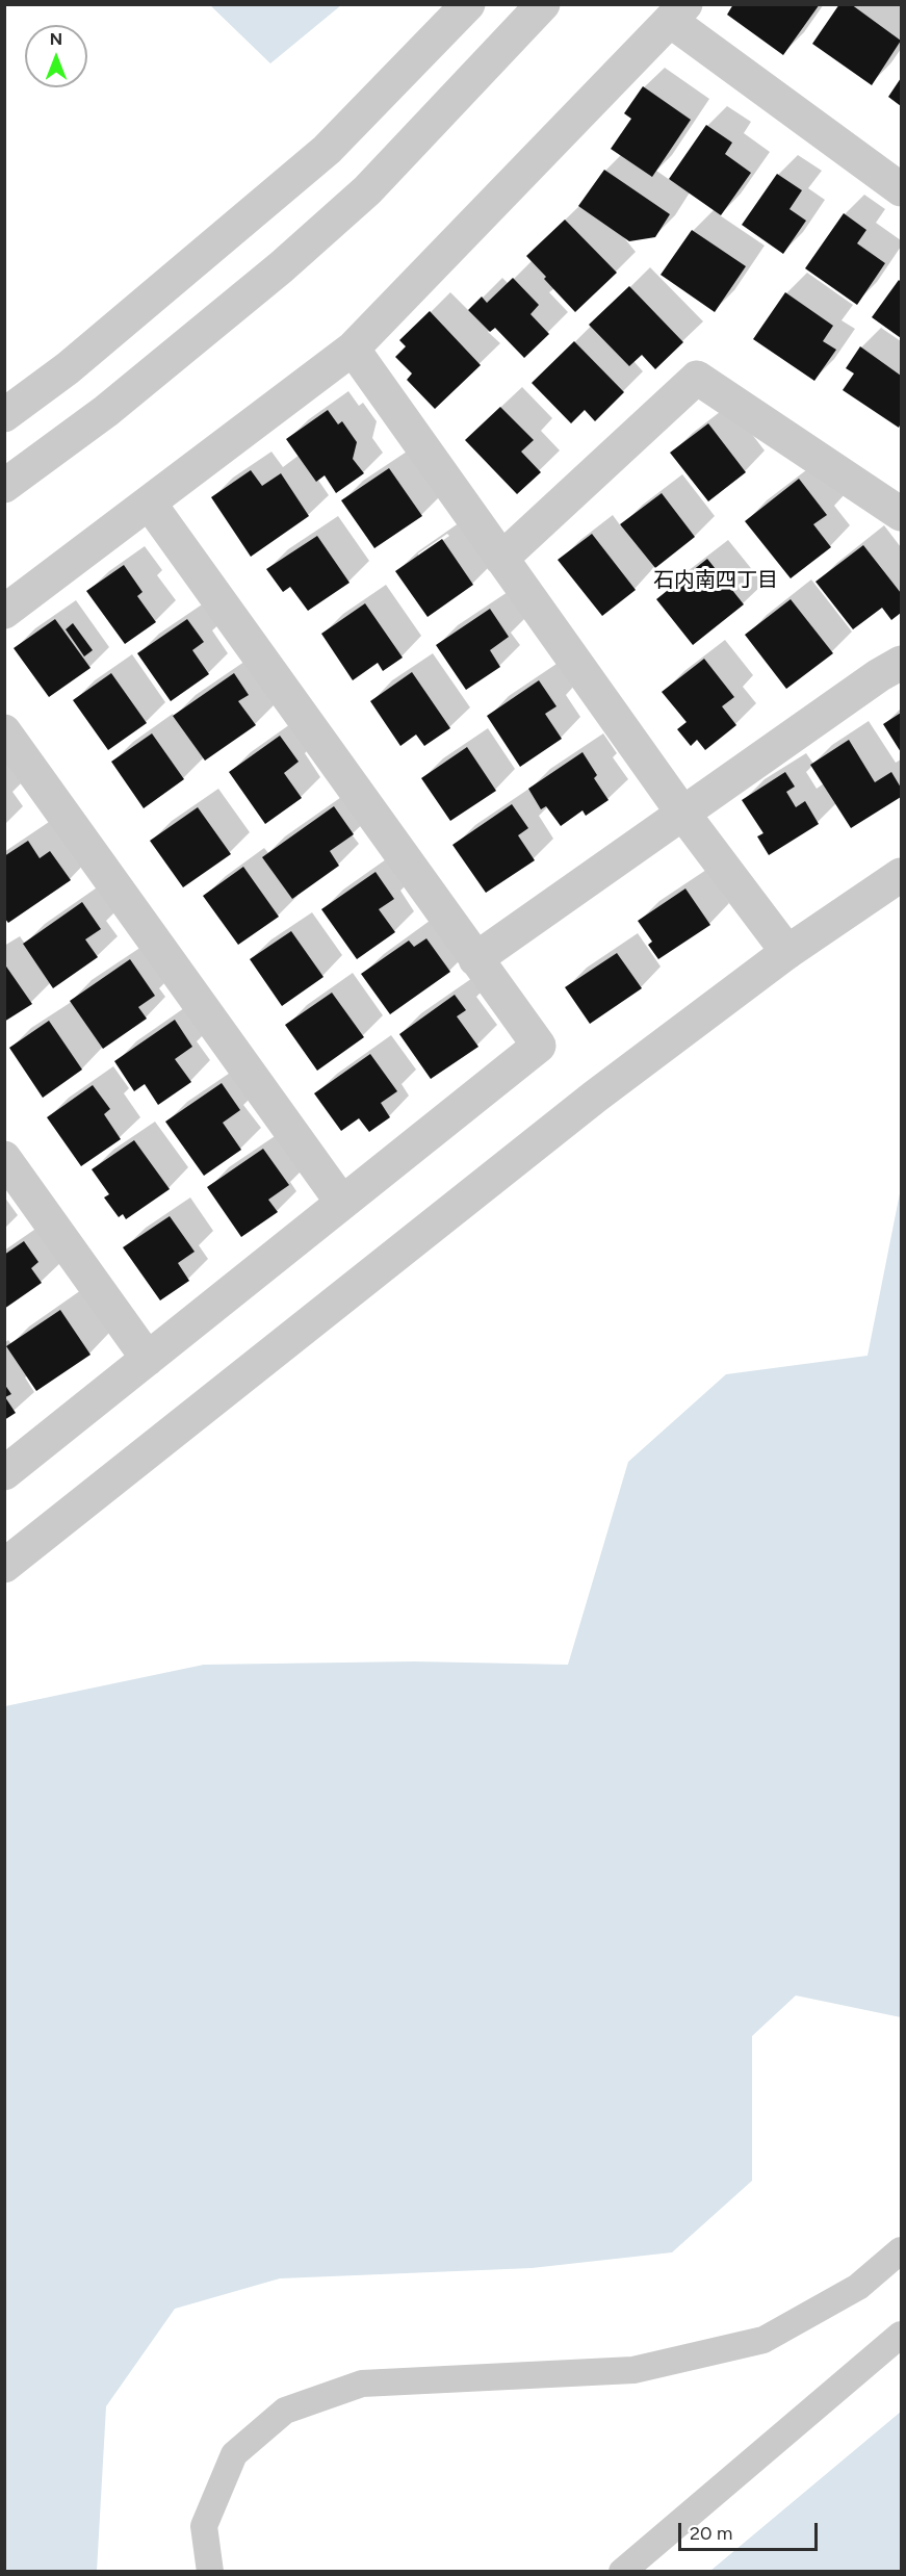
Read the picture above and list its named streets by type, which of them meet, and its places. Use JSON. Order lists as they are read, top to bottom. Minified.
{"districts":["石内南四丁目"],"scale_bar":"20 m","north":"top"}
